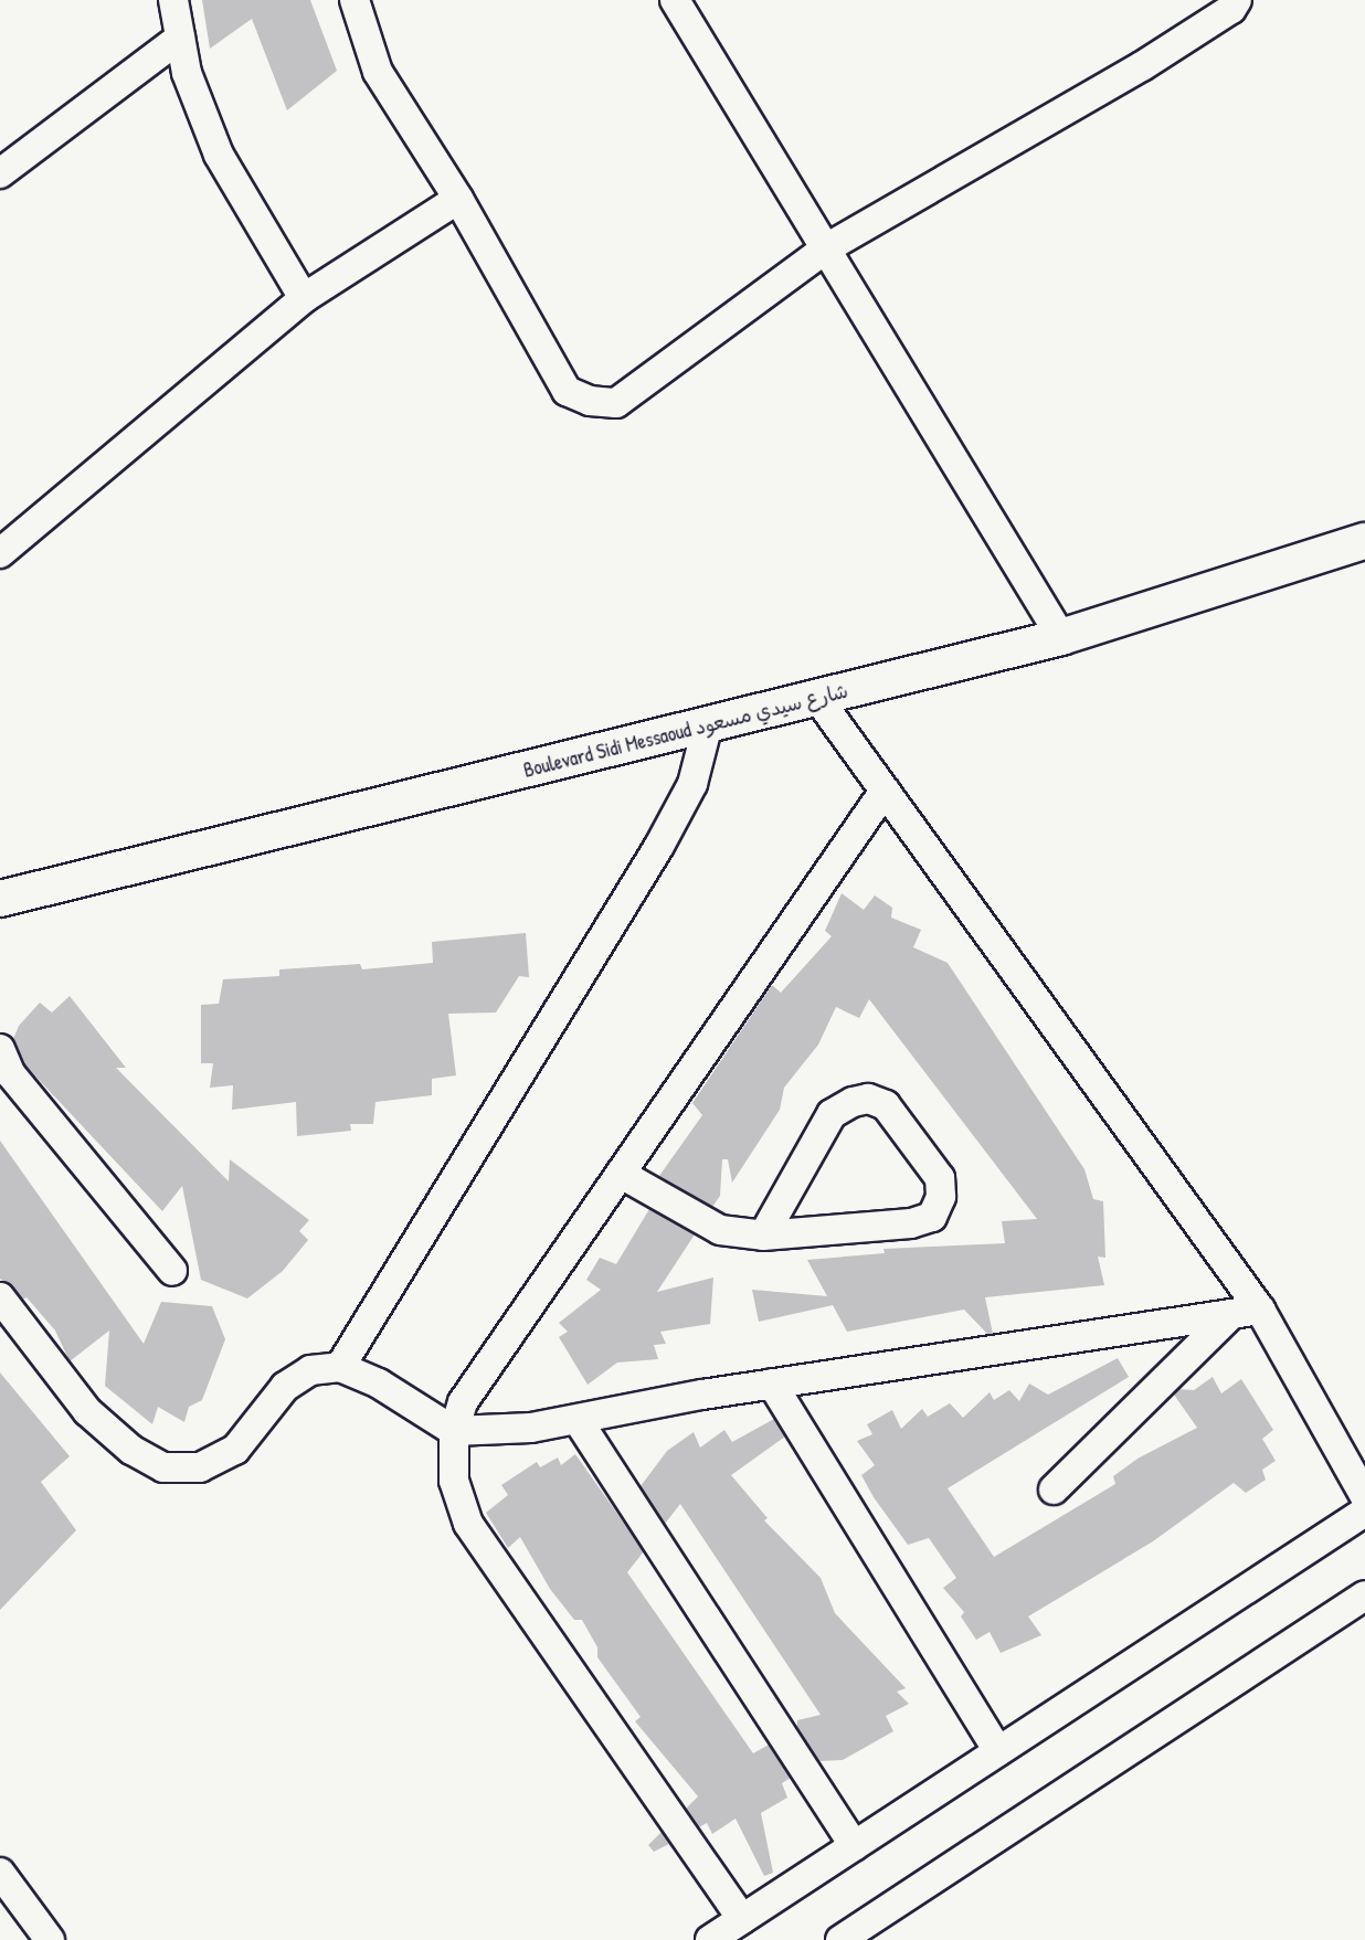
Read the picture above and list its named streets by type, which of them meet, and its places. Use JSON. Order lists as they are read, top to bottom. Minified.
{"streets":{"street":["Boulevard Sidi Messaoud شارع سيدي مسعود"]}}
